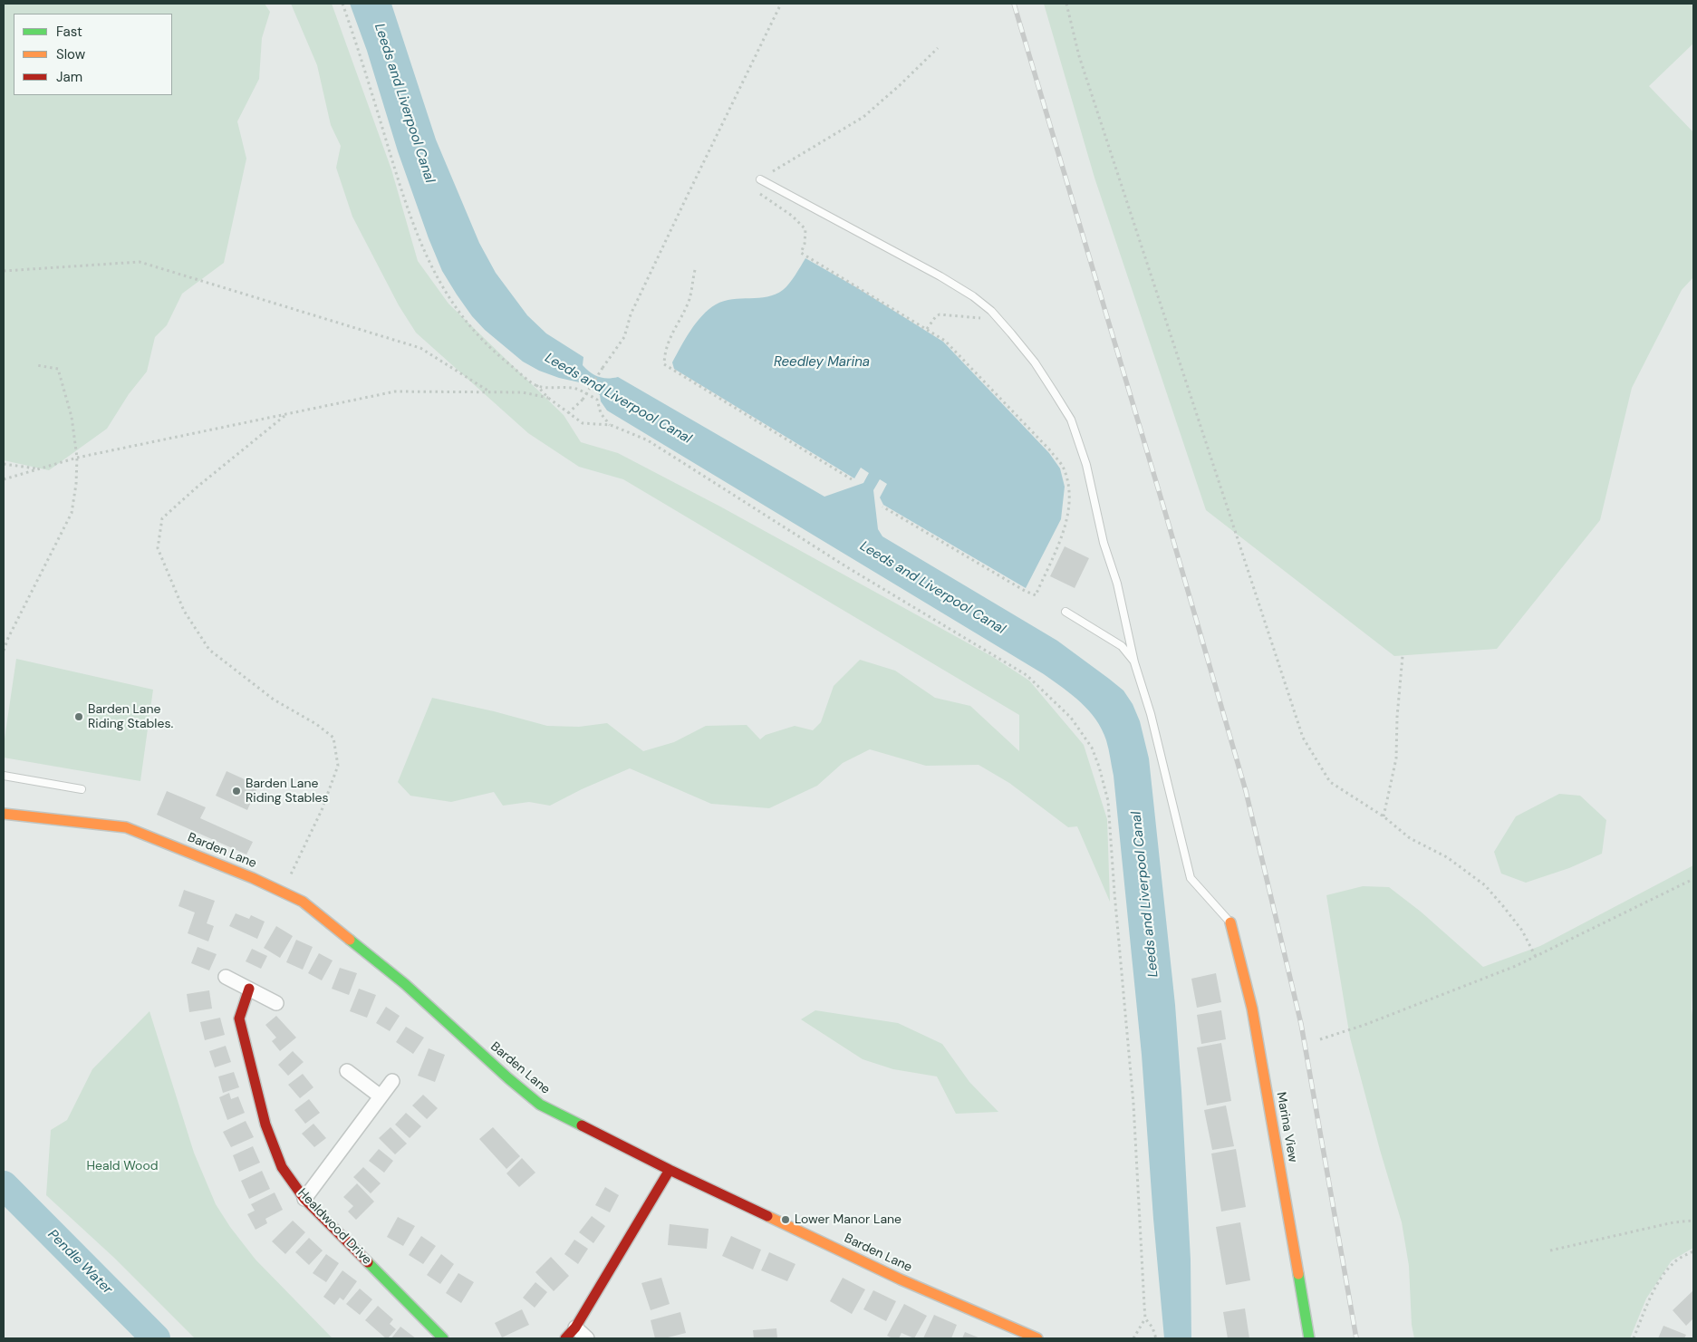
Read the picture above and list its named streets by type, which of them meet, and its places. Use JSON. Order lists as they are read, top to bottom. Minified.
{"streets":{"street":["Barden Lane","Marina View","Healdwood Drive"]},"water":["Leeds and Liverpool Canal","Reedley Marina","Pendle Water"],"parks":["Heald Wood"],"places":["Barden Lane Riding Stables.","Barden Lane Riding Stables","Lower Manor Lane"],"legend":["Fast","Slow","Jam"]}
